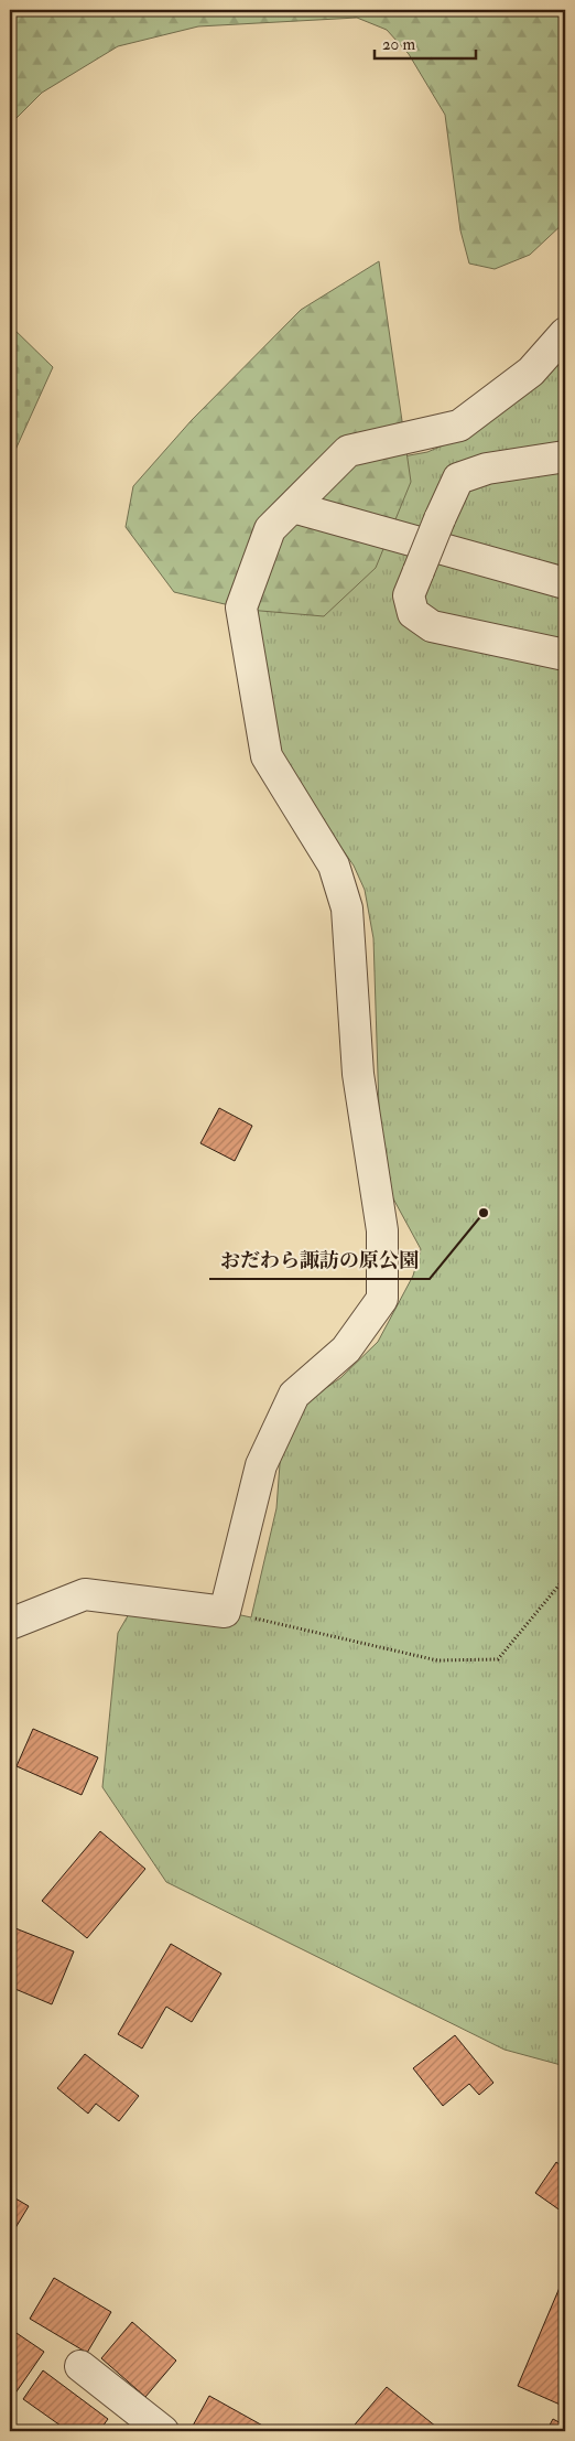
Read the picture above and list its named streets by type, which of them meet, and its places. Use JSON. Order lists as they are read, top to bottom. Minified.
{"places":["おだわら諏訪の原公園"],"scale_bar":"20 m"}
